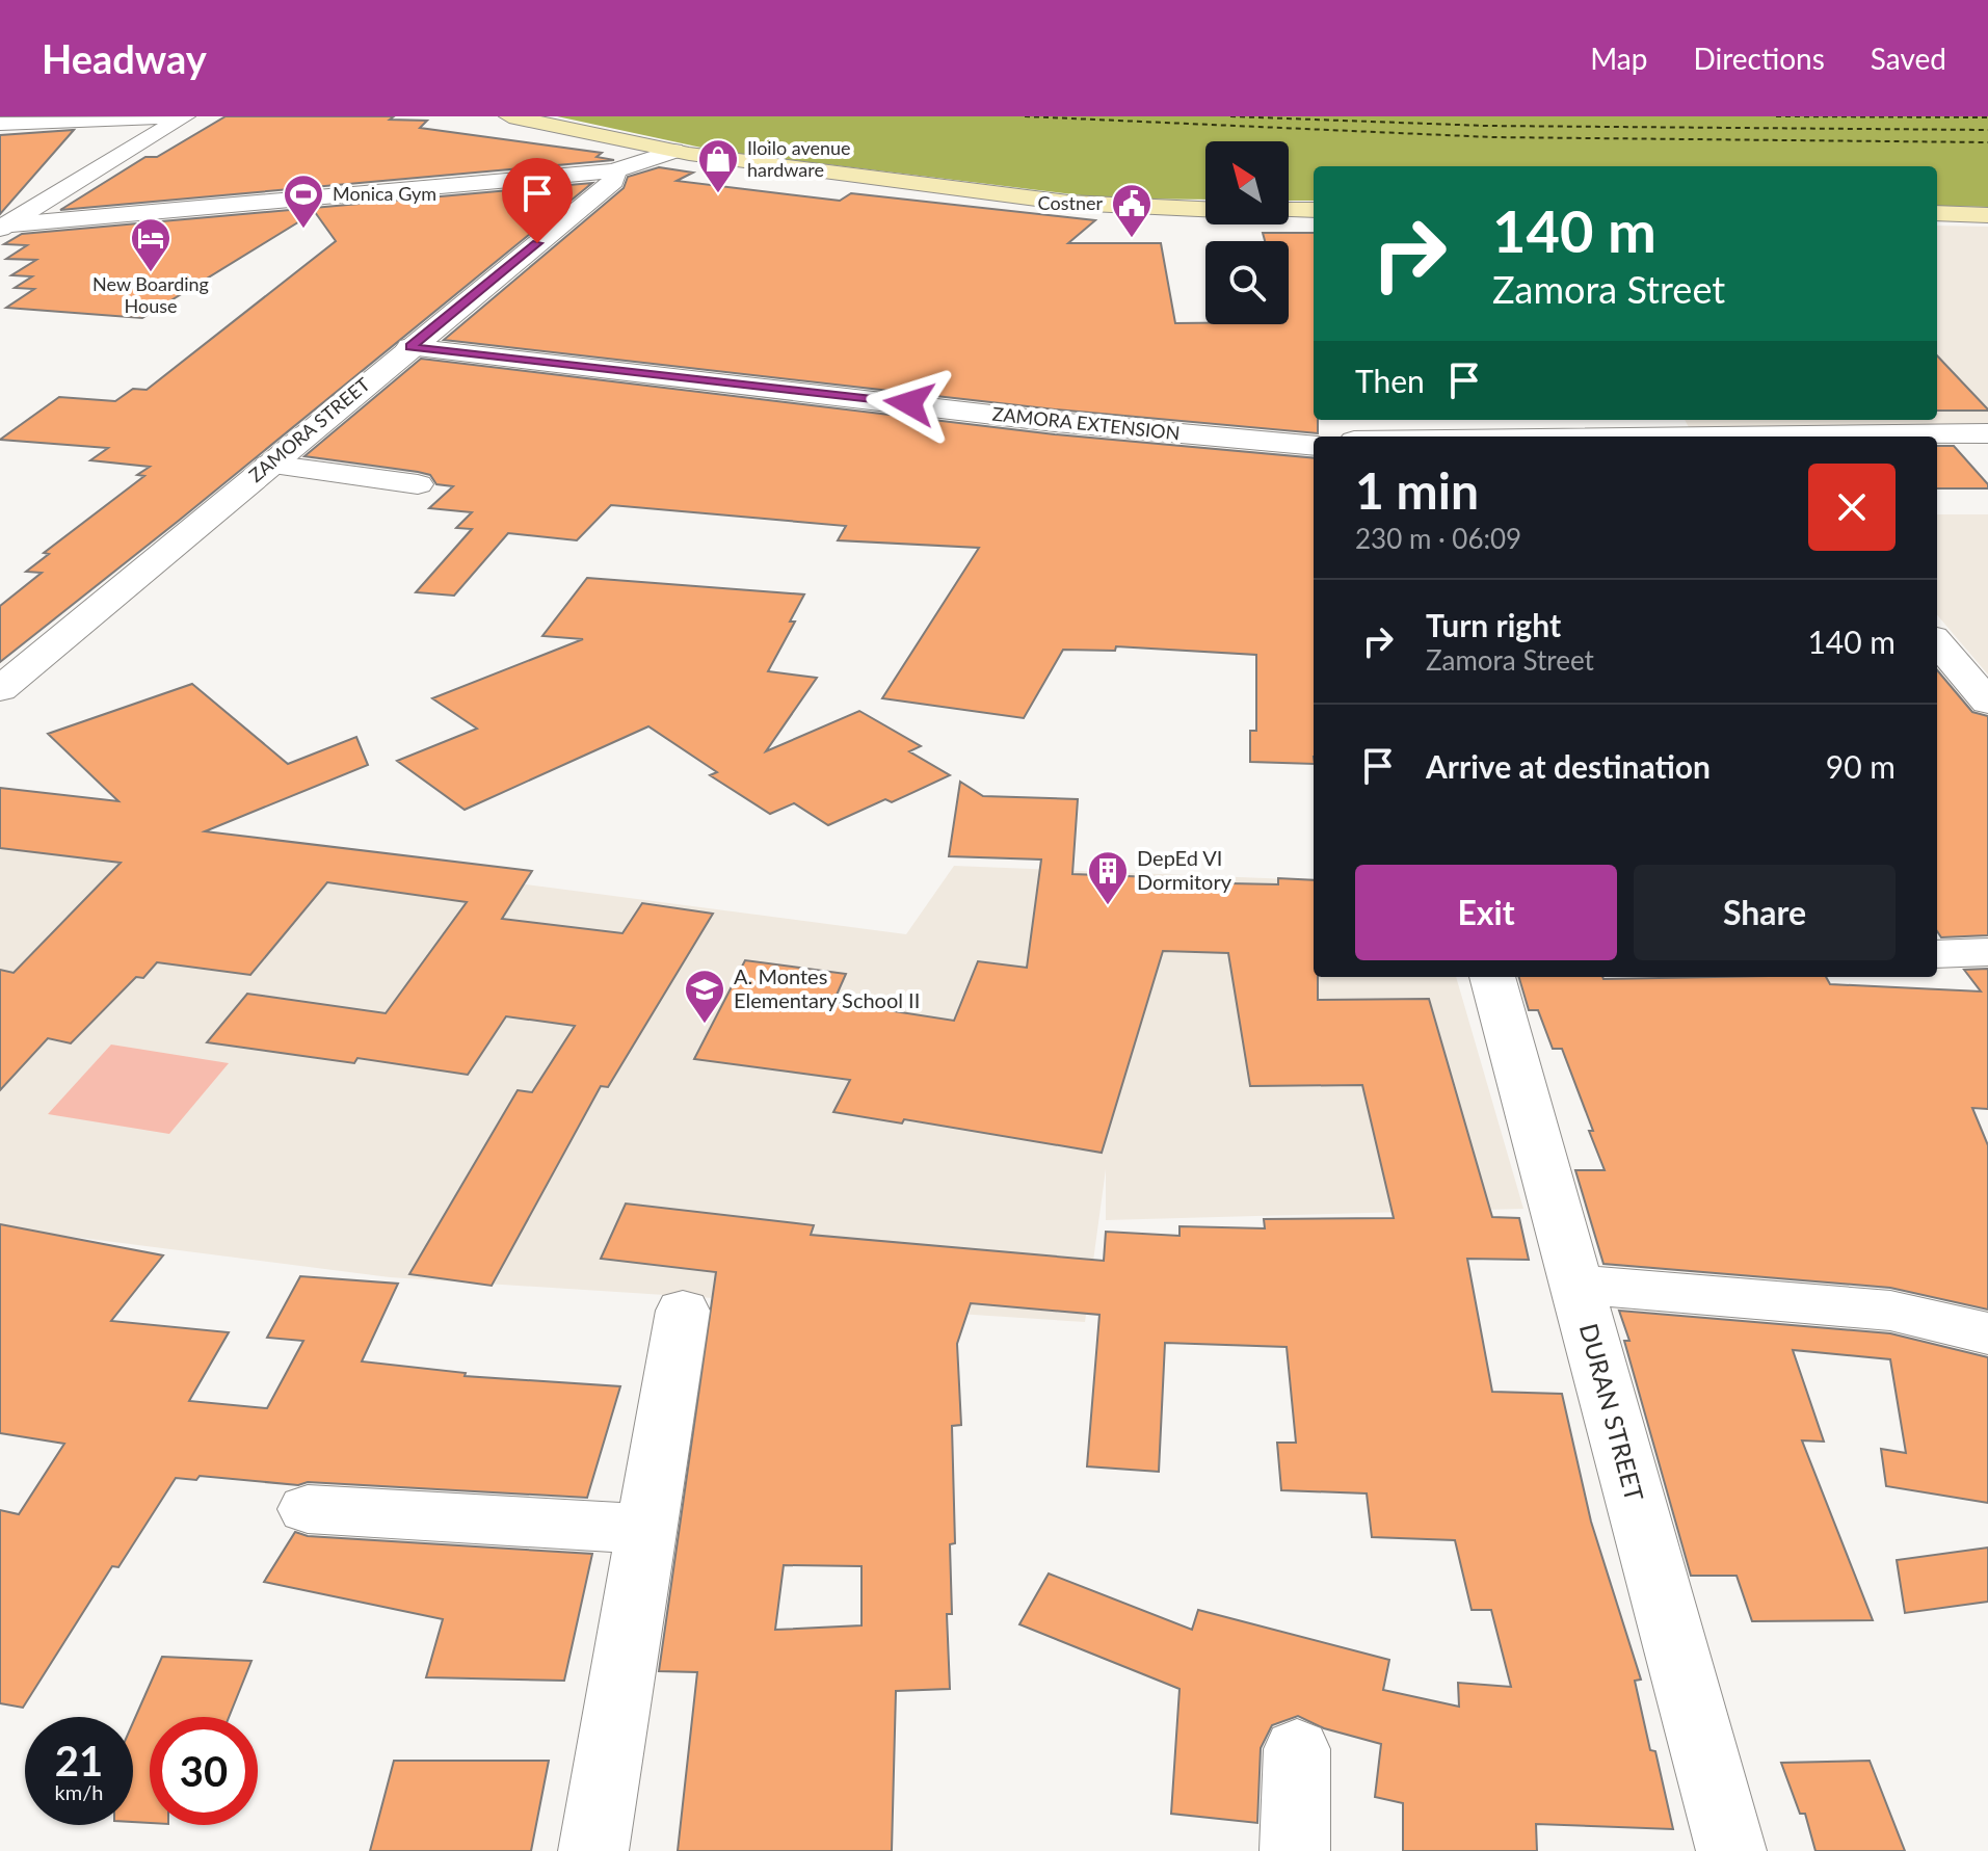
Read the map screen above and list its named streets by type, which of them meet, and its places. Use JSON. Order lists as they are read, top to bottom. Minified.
{"streets":{"street":["ZAMORA EXTENSION","ZAMORA STREET","DURAN STREET"]},"crossings":[["ZAMORA EXTENSION","ZAMORA STREET"]],"places":{"shop":["Iloilo avenue hardware"],"sports":["Monica Gym"],"public building":["Costner"],"hotel":["New Boarding House"],"building":["DepEd VI Dormitory"],"school or university":["A. Montes Elementary School II"]},"north":"top left","page":{"header":"Headway","nav":["Map","Directions","Saved"],"turn":["140 m","Zamora Street"],"then":"Then","heading":["1 min","230 m · 06:09"],"list":[{"name":"Turn right","note":"Zamora Street","value":"140 m"},{"name":"Arrive at destination","value":"90 m"}],"buttons":["Exit","Share"],"speed":"21 km/h","limit":"30"}}
